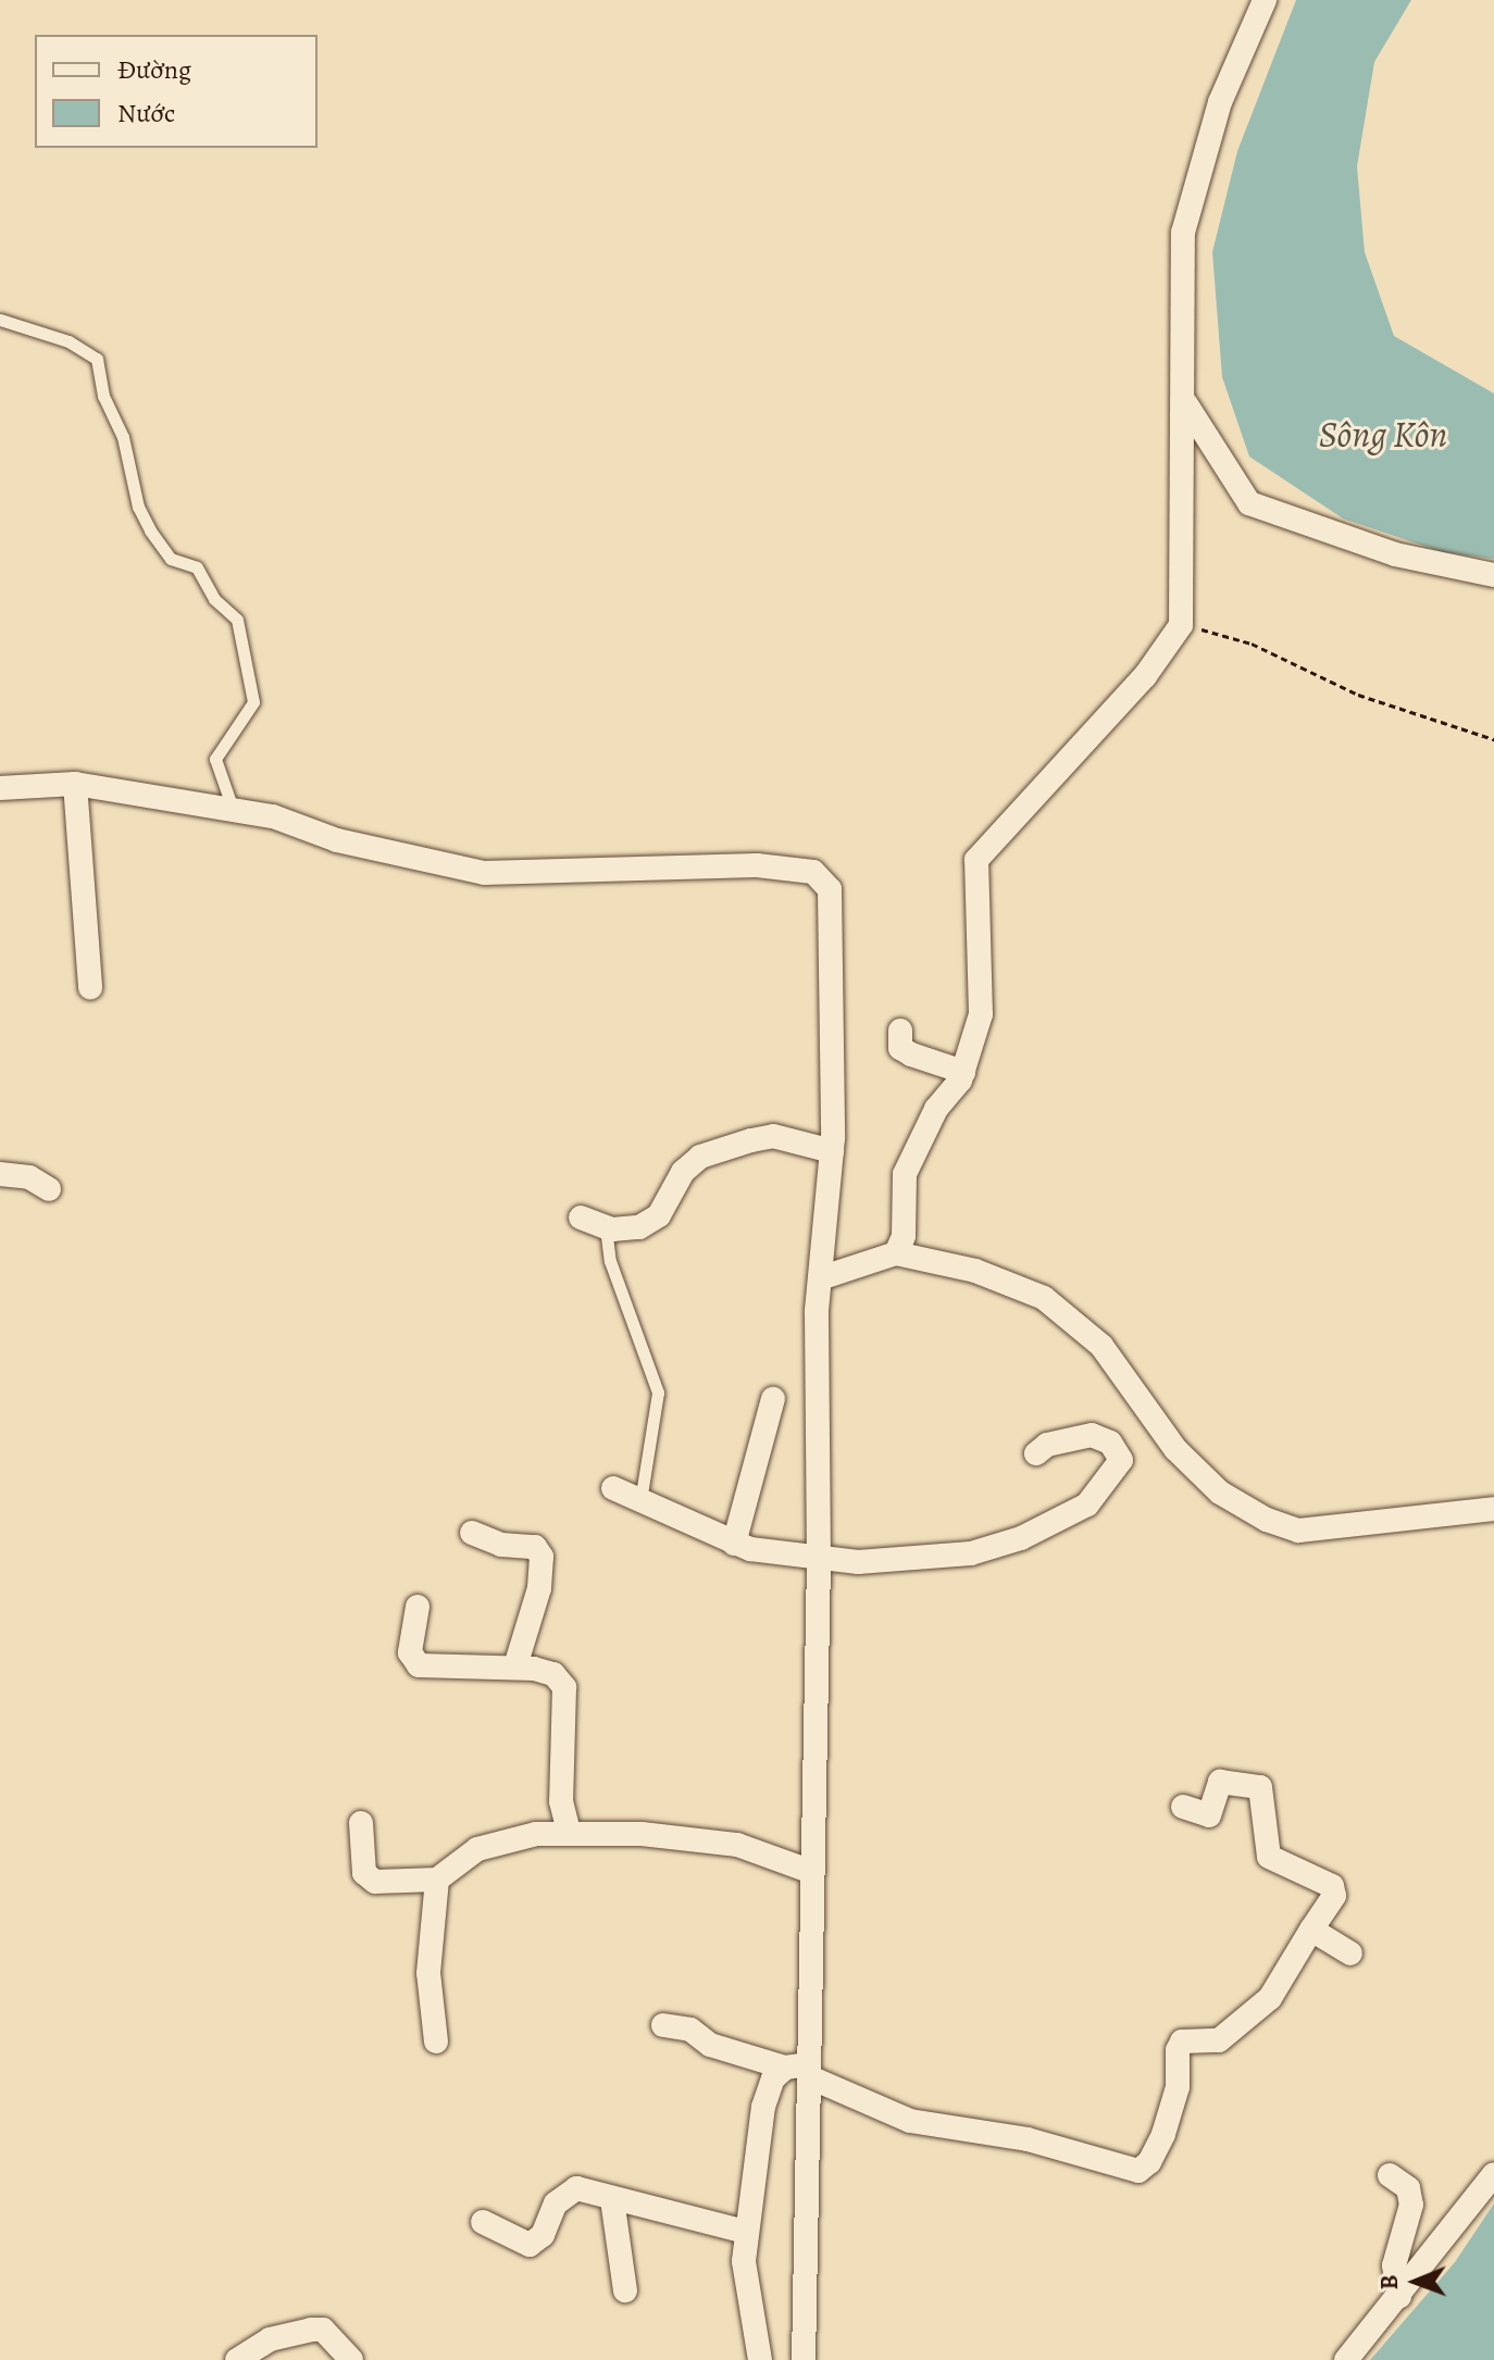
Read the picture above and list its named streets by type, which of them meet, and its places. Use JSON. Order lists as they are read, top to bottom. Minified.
{"water":["Sông Kôn"],"legend":["Đường","Nước"],"north":"left"}
